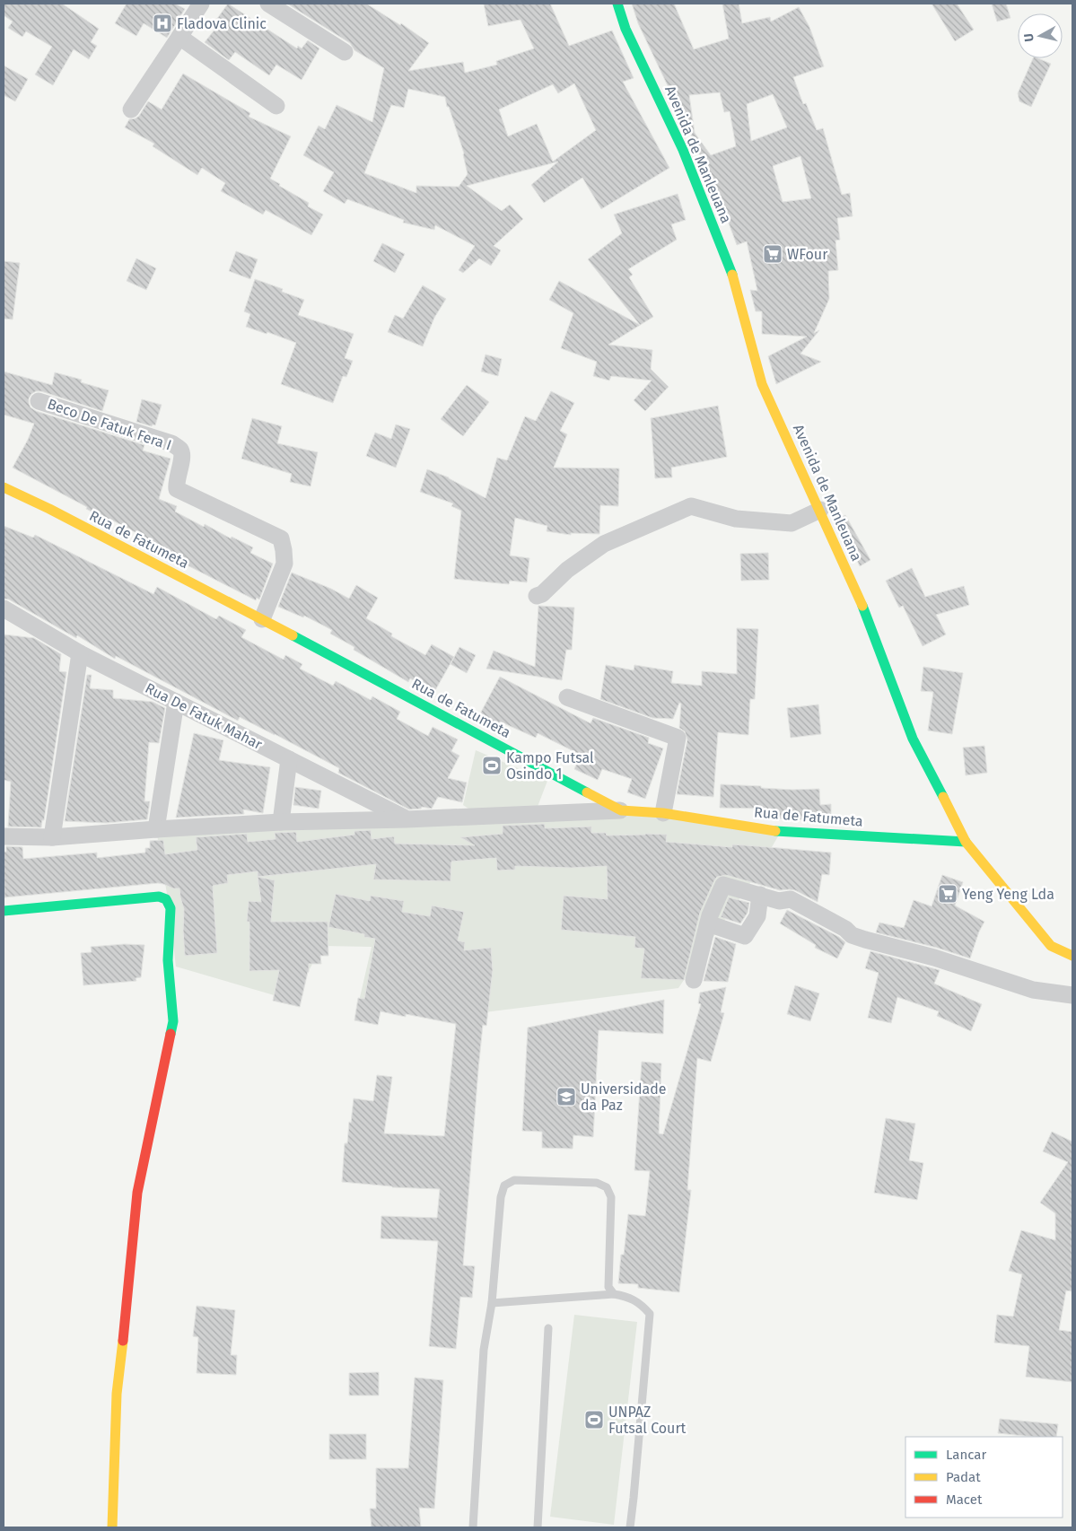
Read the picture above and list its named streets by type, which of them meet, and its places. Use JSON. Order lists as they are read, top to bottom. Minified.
{"streets":{"street":["Avenida de Manleuana","Beco De Fatuk Fera I","Rua de Fatumeta","Rua De Fatuk Mahar"]},"crossings":[["Avenida de Manleuana","Rua de Fatumeta"],["Beco De Fatuk Fera I","Rua de Fatumeta"],["Rua de Fatumeta","Rua De Fatuk Mahar"]],"places":{"hospital":["Fladova Clinic"],"supermarket":["WFour","Yeng Yeng Lda"],"sports":["Kampo Futsal Osindo 1","UNPAZ Futsal Court"],"school or university":["Universidade da Paz"]},"legend":["Lancar","Padat","Macet"],"north":"left"}
